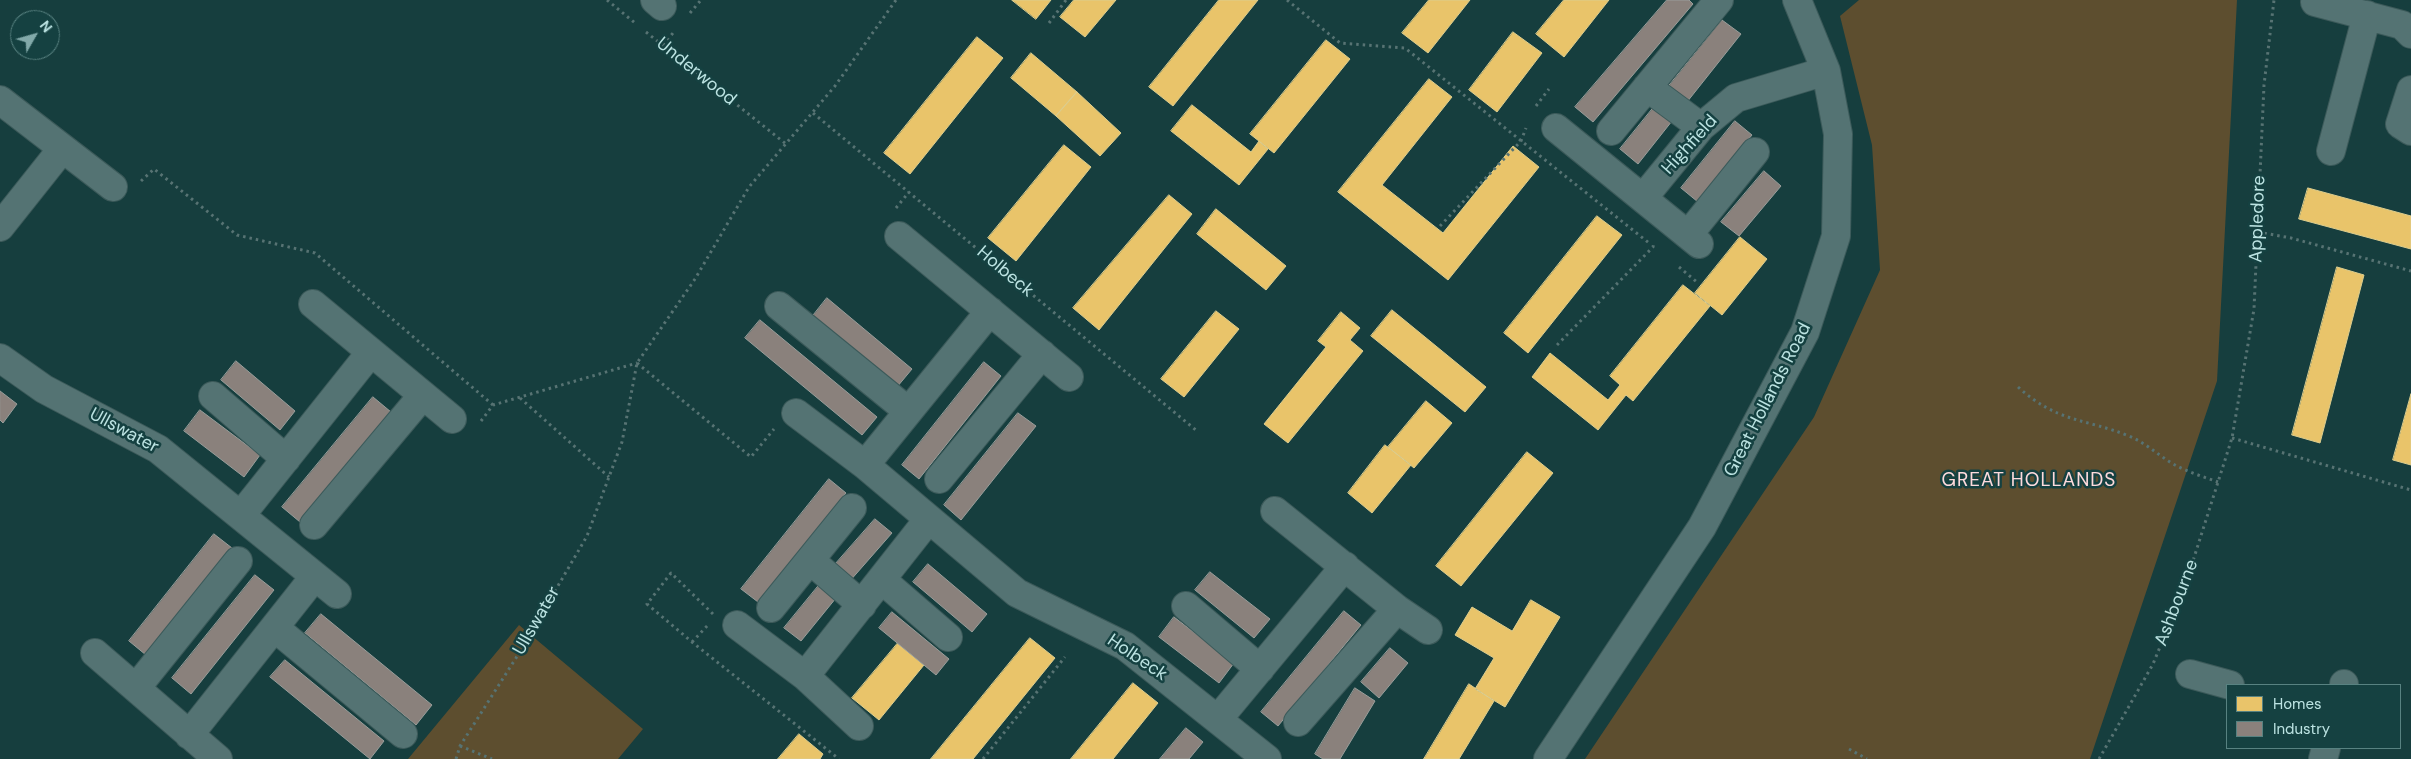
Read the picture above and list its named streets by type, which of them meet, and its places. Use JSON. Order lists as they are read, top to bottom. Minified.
{"streets":{"street":["Highfield","Holbeck","Great Hollands Road","Ullswater"],"path":["Underwood","Appledore","Ashbourne"]},"crossings":[["Highfield","Great Hollands Road"],["Appledore","Ashbourne"]],"districts":["GREAT HOLLANDS"],"legend":["Homes","Industry"],"north":"top right"}
